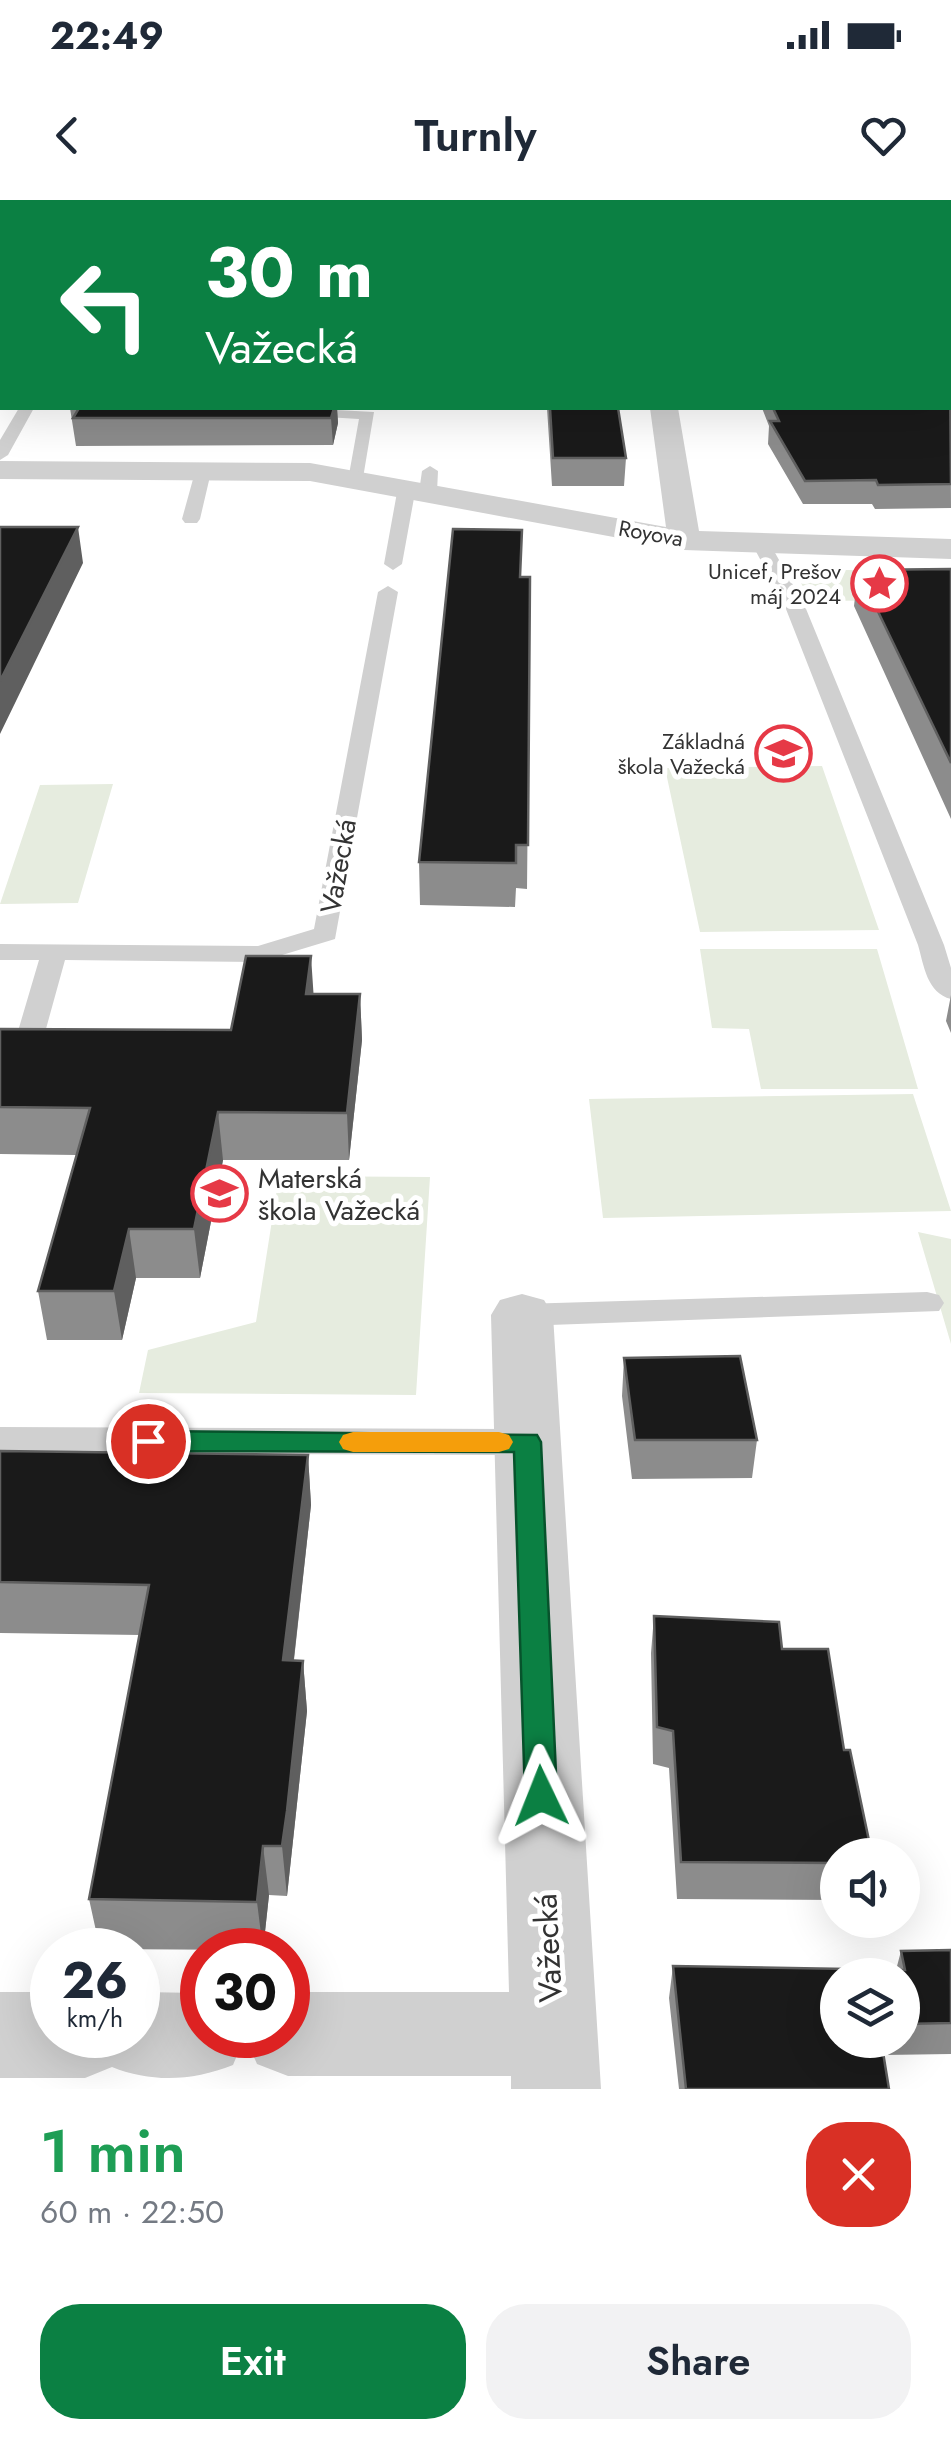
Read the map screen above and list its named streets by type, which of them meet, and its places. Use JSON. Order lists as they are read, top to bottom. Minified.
{"streets":{"street":["Royova","Važecká"]},"places":{"place":["Unicef, Prešov máj 2024"],"school or university":["Základná škola Važecká","Materská škola Važecká"]},"page":{"status":"22:49","header":"Turnly","turn":["30 m","Važecká"],"speed":"26 km/h","limit":"30","heading":["1 min","60 m · 22:50"],"buttons":["Exit","Share"]}}
